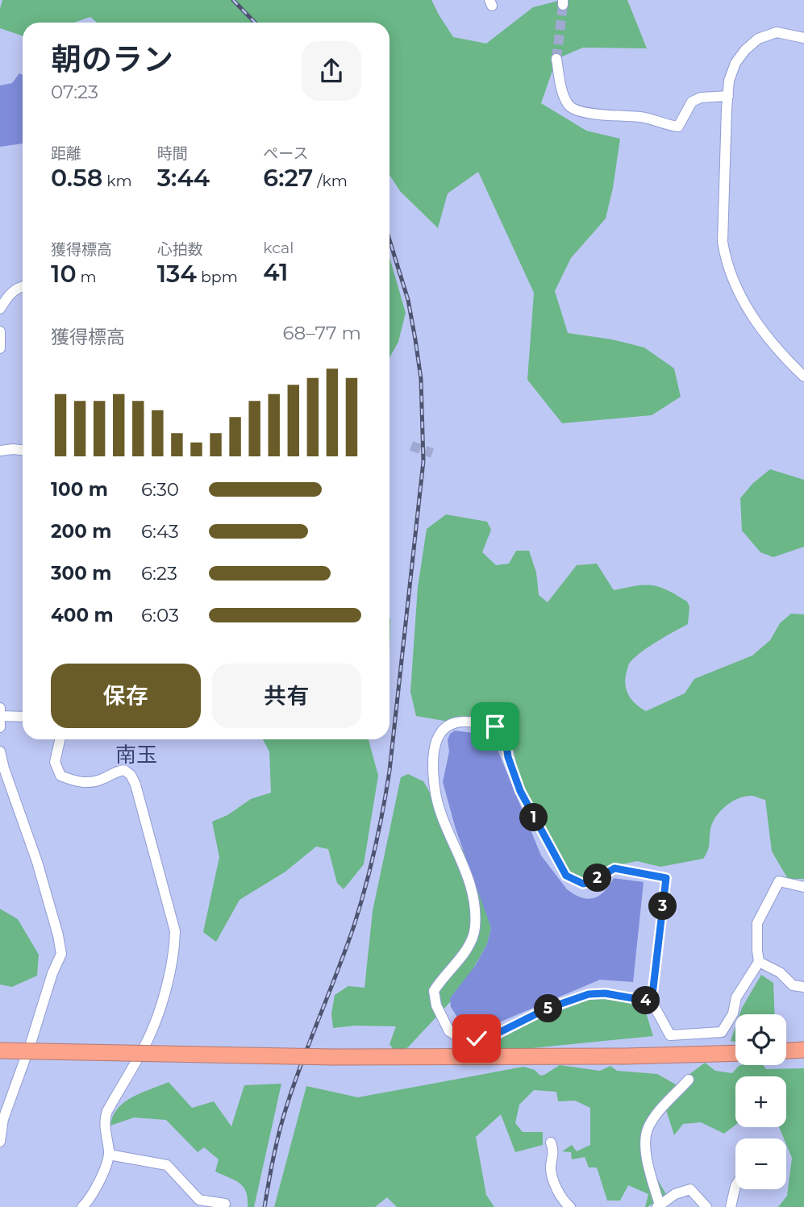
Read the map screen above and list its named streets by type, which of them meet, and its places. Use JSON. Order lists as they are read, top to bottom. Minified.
{"districts":["南玉"],"page":{"heading":["朝のラン","07:23"],"stats":[["距離","0.58 km"],["時間","3:44"],["ペース","6:27 /km"],["獲得標高","10 m"],["心拍数","134 bpm"],["kcal","41"]],"chart":["獲得標高","68–77 m"],"list":[{"name":"100 m","note":"6:30"},{"name":"200 m","note":"6:43"},{"name":"300 m","note":"6:23"},{"name":"400 m","note":"6:03"}],"buttons":["保存","共有"],"pins":["1","2","3","4","5"],"map_buttons":["+","−"]}}
